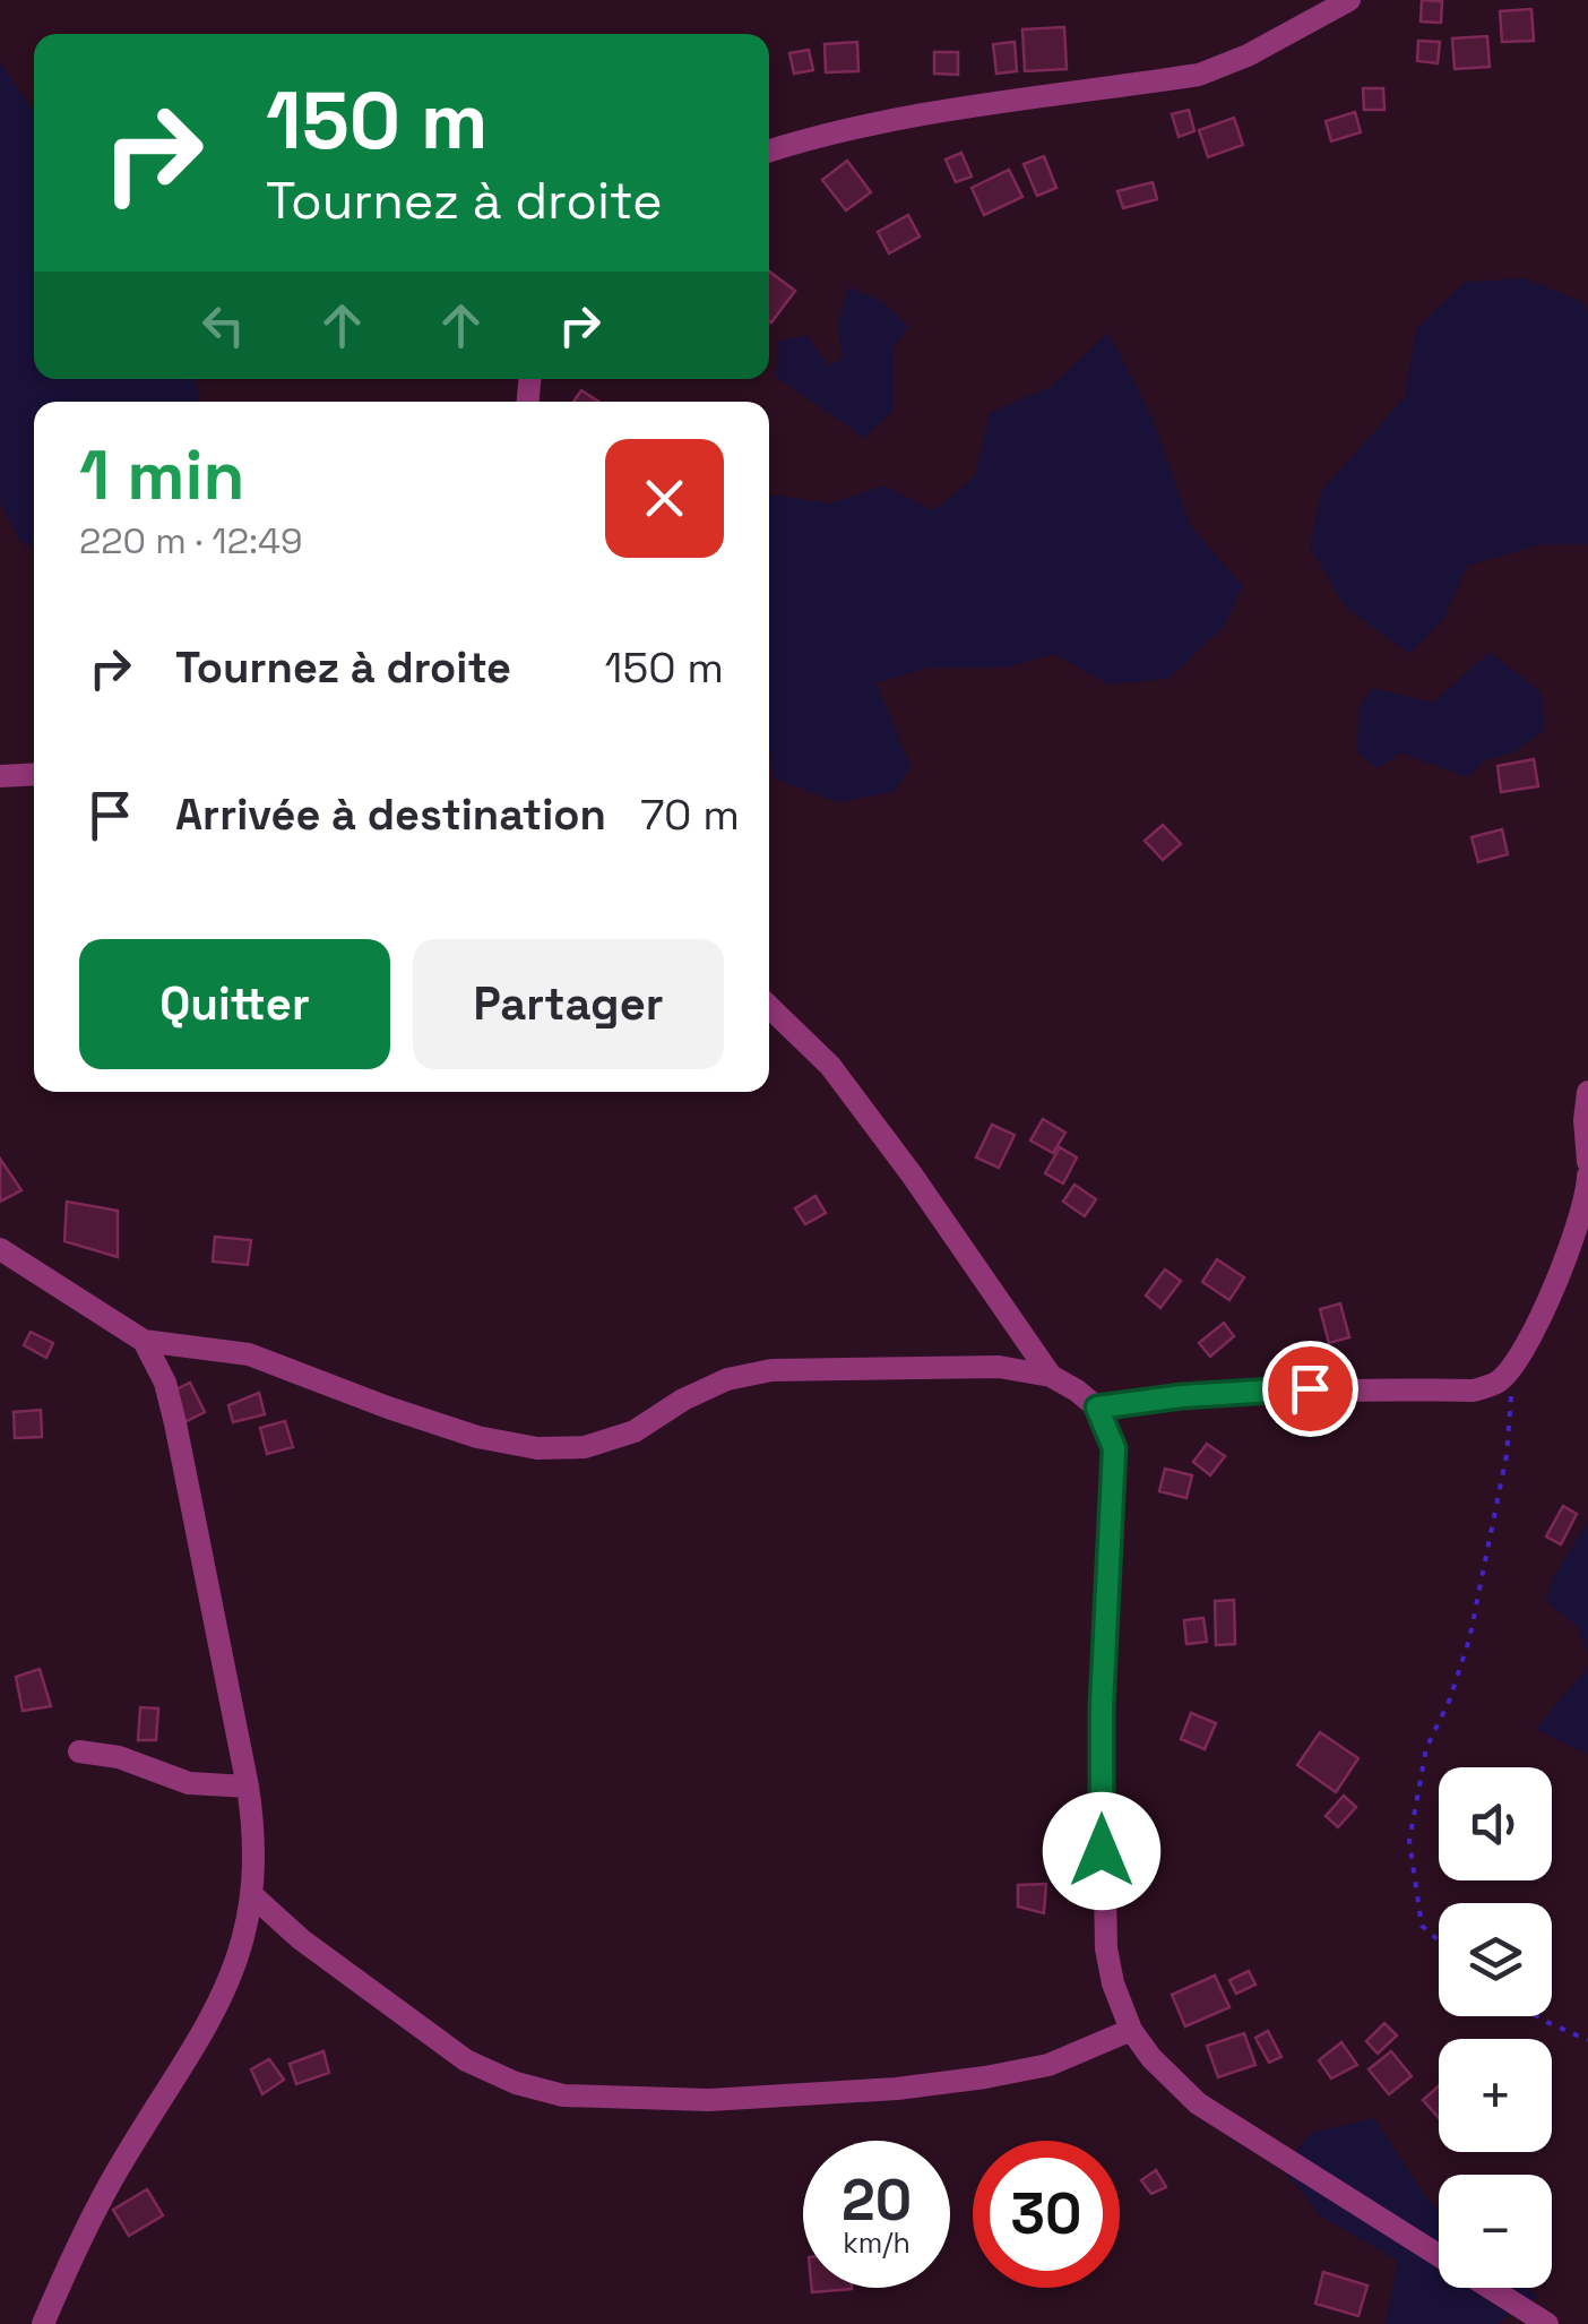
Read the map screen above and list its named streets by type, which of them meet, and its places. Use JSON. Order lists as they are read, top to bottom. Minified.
{"page":{"turn":["150 m","Tournez à droite"],"heading":["1 min","220 m · 12:49"],"list":[{"name":"Tournez à droite","value":"150 m"},{"name":"Arrivée à destination","value":"70 m"}],"buttons":["Quitter","Partager"],"map_buttons":["+","−"],"speed":"20 km/h","limit":"30"}}
